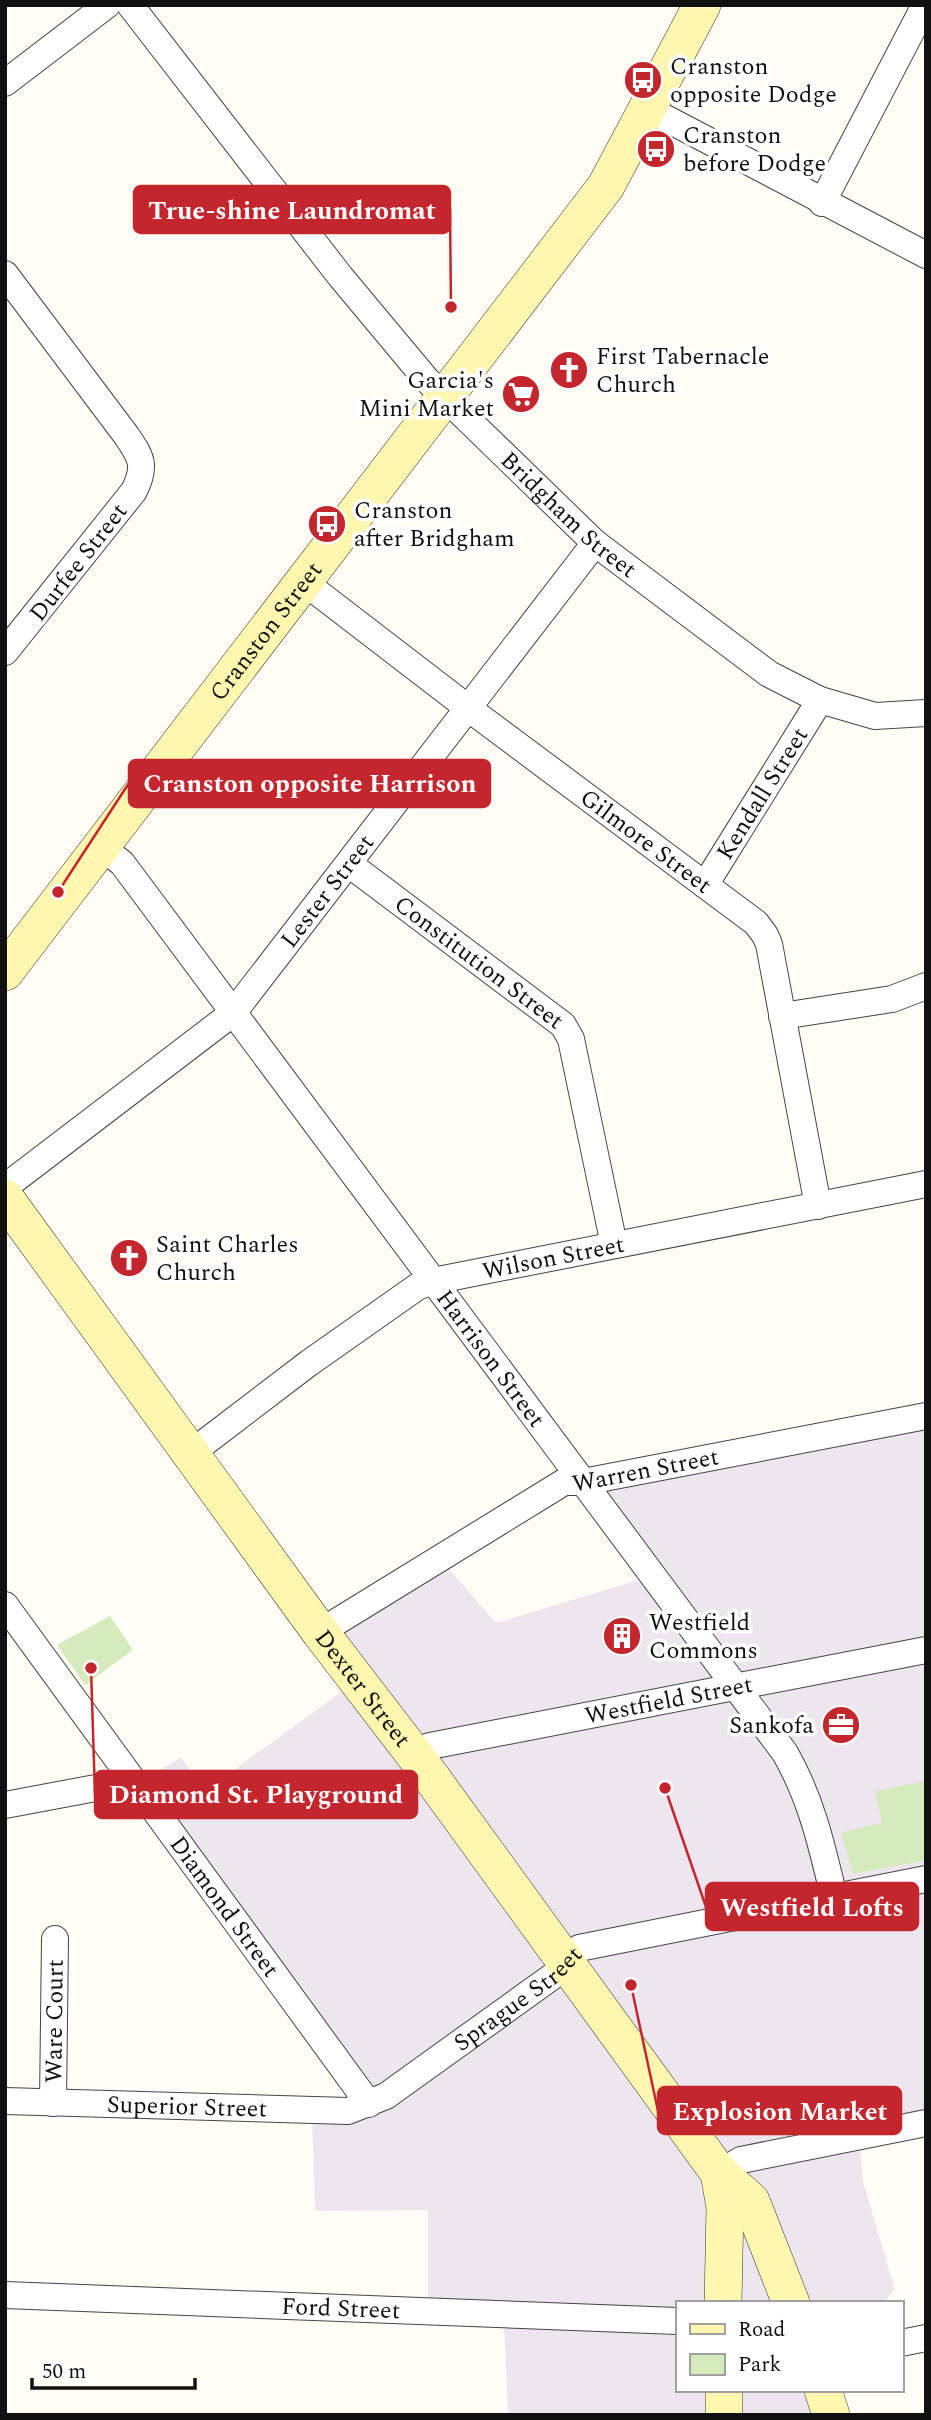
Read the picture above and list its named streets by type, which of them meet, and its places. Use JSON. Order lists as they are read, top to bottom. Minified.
{"streets":{"street":["Bridgham Street","Durfee Street","Cranston Street","Kendall Street","Gilmore Street","Lester Street","Constitution Street","Wilson Street","Harrison Street","Warren Street","Dexter Street","Westfield Street","Diamond Street","Sprague Street","Ware Court","Superior Street","Ford Street"]},"crossings":[["Bridgham Street","Cranston Street"],["Bridgham Street","Kendall Street"],["Bridgham Street","Lester Street"],["Cranston Street","Gilmore Street"],["Cranston Street","Harrison Street"],["Kendall Street","Gilmore Street"],["Gilmore Street","Lester Street"],["Gilmore Street","Wilson Street"],["Lester Street","Constitution Street"],["Lester Street","Harrison Street"],["Constitution Street","Wilson Street"],["Wilson Street","Harrison Street"],["Wilson Street","Dexter Street"],["Harrison Street","Warren Street"],["Harrison Street","Westfield Street"],["Harrison Street","Sprague Street"],["Warren Street","Dexter Street"],["Dexter Street","Westfield Street"],["Dexter Street","Sprague Street"],["Diamond Street","Sprague Street"],["Diamond Street","Superior Street"],["Sprague Street","Superior Street"],["Ware Court","Superior Street"]],"places":{"bus stop":["Cranston opposite Dodge","Cranston before Dodge","Cranston after Bridgham"],"other":["True-shine Laundromat","Cranston opposite Harrison","Diamond St. Playground","Westfield Lofts","Explosion Market"],"church":["First Tabernacle Church","Saint Charles Church"],"supermarket":["Garcia's Mini Market"],"building":["Westfield Commons"],"office":["Sankofa"]},"legend":["Road","Park"],"scale_bar":"50 m"}
